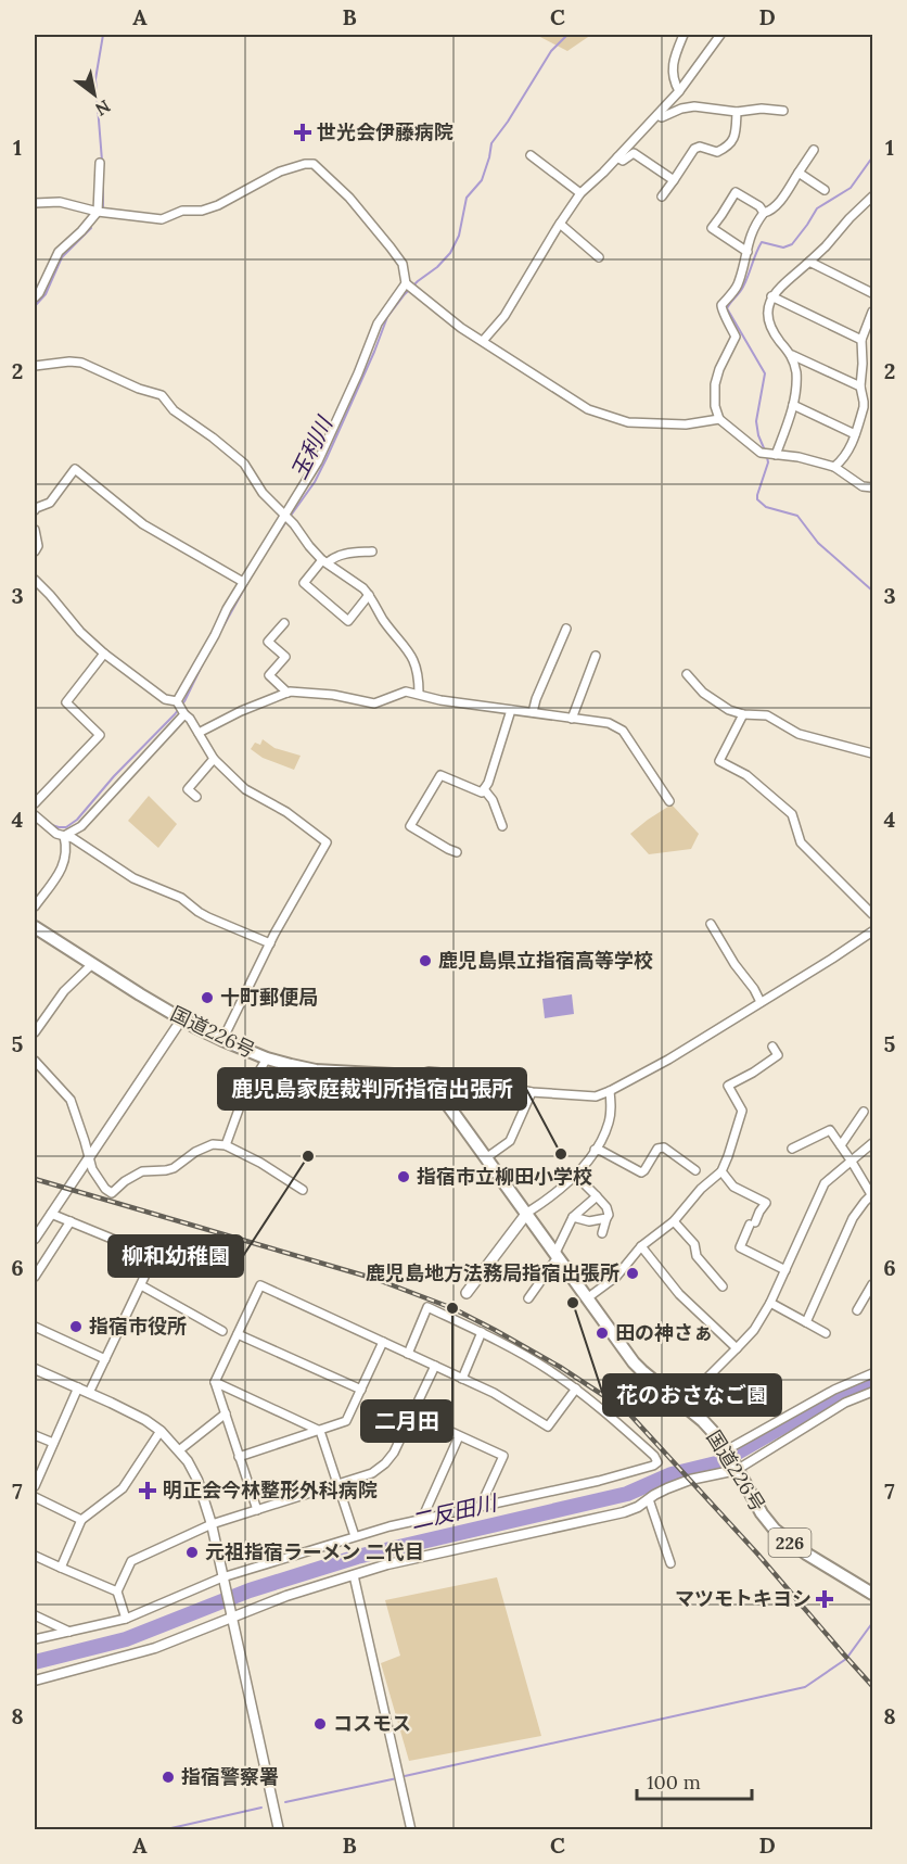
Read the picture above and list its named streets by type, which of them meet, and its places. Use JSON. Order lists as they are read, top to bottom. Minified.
{"streets":{"highway":["国道226号","226"]},"water":["玉利川","二反田川"],"places":{"health":["世光会伊藤病院","明正会今林整形外科病院","マツモトキヨシ"],"other":["鹿児島県立指宿高等学校","十町郵便局","鹿児島家庭裁判所指宿出張所","柳和幼稚園","指宿市立柳田小学校","鹿児島地方法務局指宿出張所","花のおさなご園","二月田","指宿市役所","田の神さぁ","元祖指宿ラーメン 二代目","コスモス","指宿警察署"]},"scale_bar":"100 m","north":"bottom right","grid":{"columns":["A","B","C","D"],"rows":["1","2","3","4","5","6","7","8"]}}
